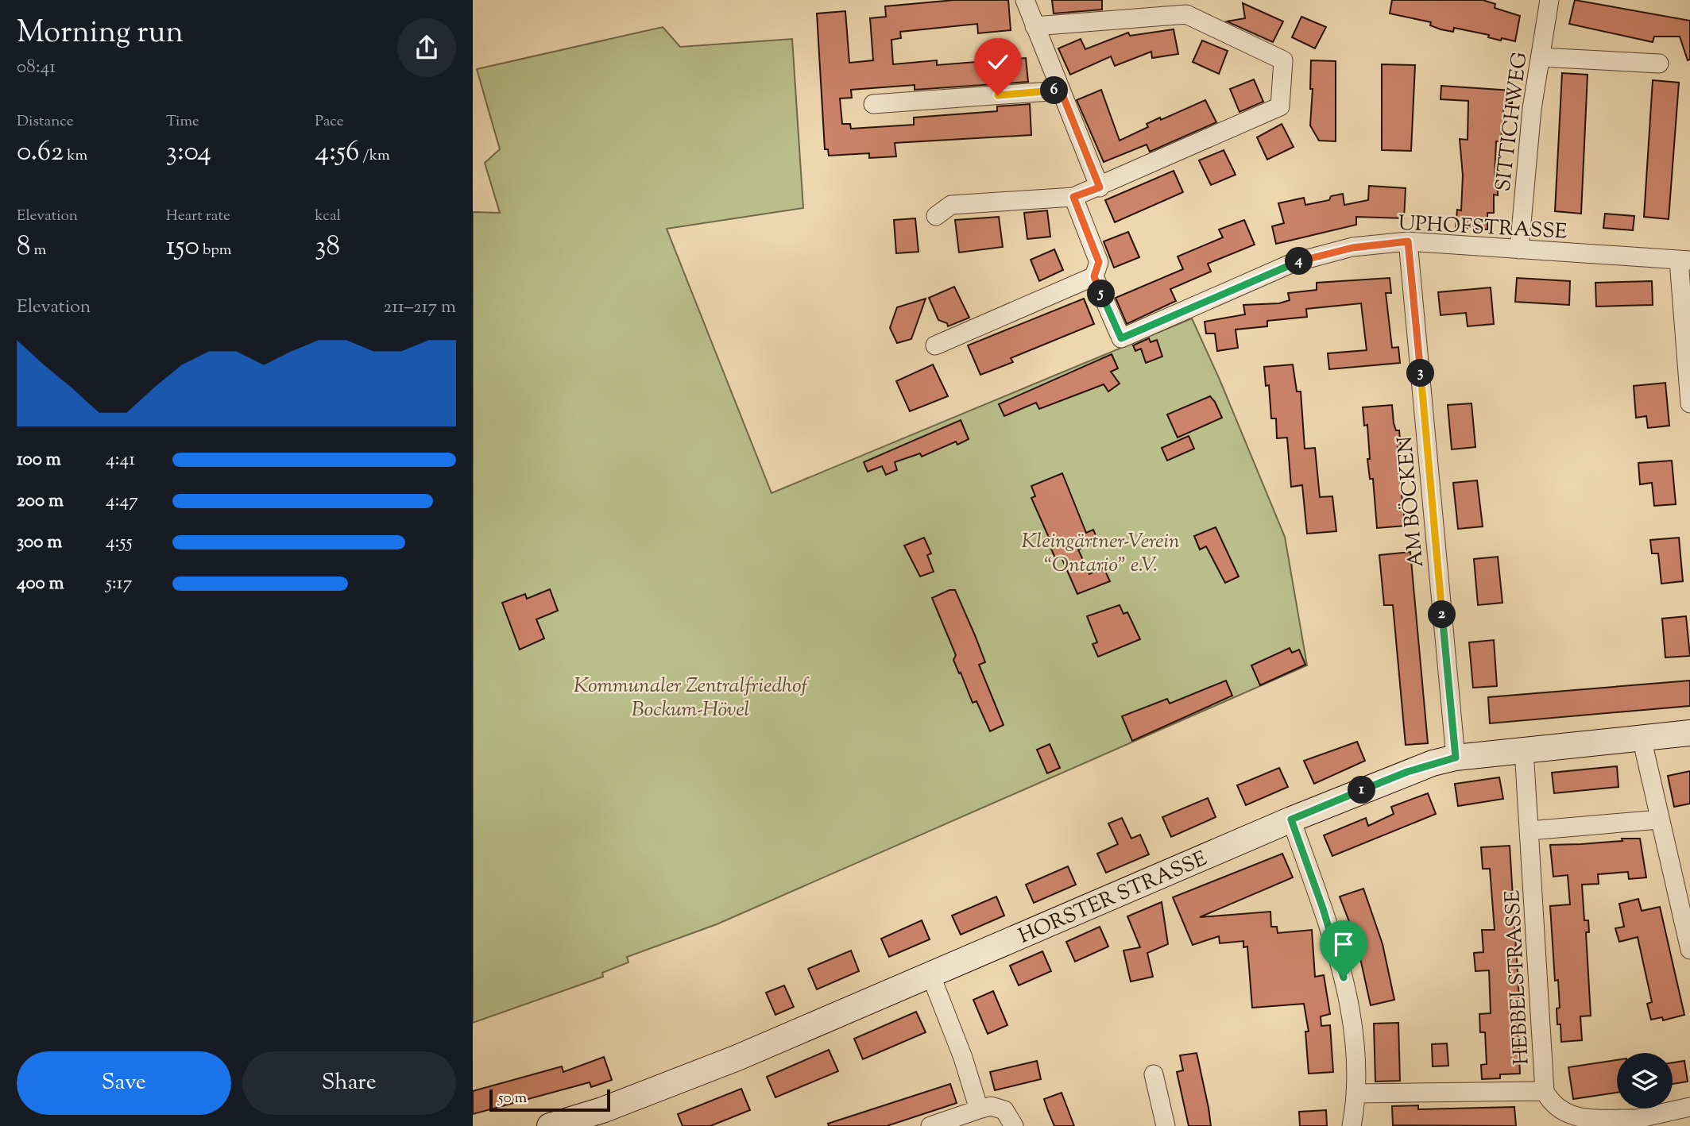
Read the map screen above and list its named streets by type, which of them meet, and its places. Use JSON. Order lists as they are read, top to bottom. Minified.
{"streets":{"street":["SITTICHWEG","UPHOFSTRASSE","AM BÖCKEN","HORSTER STRASSE","HEBBELSTRASSE"]},"crossings":[["SITTICHWEG","UPHOFSTRASSE"],["UPHOFSTRASSE","AM BÖCKEN"],["AM BÖCKEN","HORSTER STRASSE"],["HORSTER STRASSE","HEBBELSTRASSE"]],"parks":["Kleingärtner-Verein “Ontario” e.V.","Kommunaler Zentralfriedhof Bockum-Hövel"],"scale_bar":"50 m","page":{"heading":["Morning run","08:41"],"pins":["6","4","5","3","2","1"],"stats":[["Distance","0.62 km"],["Time","3:04"],["Pace","4:56 /km"],["Elevation","8 m"],["Heart rate","150 bpm"],["kcal","38"]],"chart":["Elevation","211–217 m"],"list":[{"name":"100 m","note":"4:41"},{"name":"200 m","note":"4:47"},{"name":"300 m","note":"4:55"},{"name":"400 m","note":"5:17"}],"buttons":["Save","Share"],"scale":"50 m"}}
